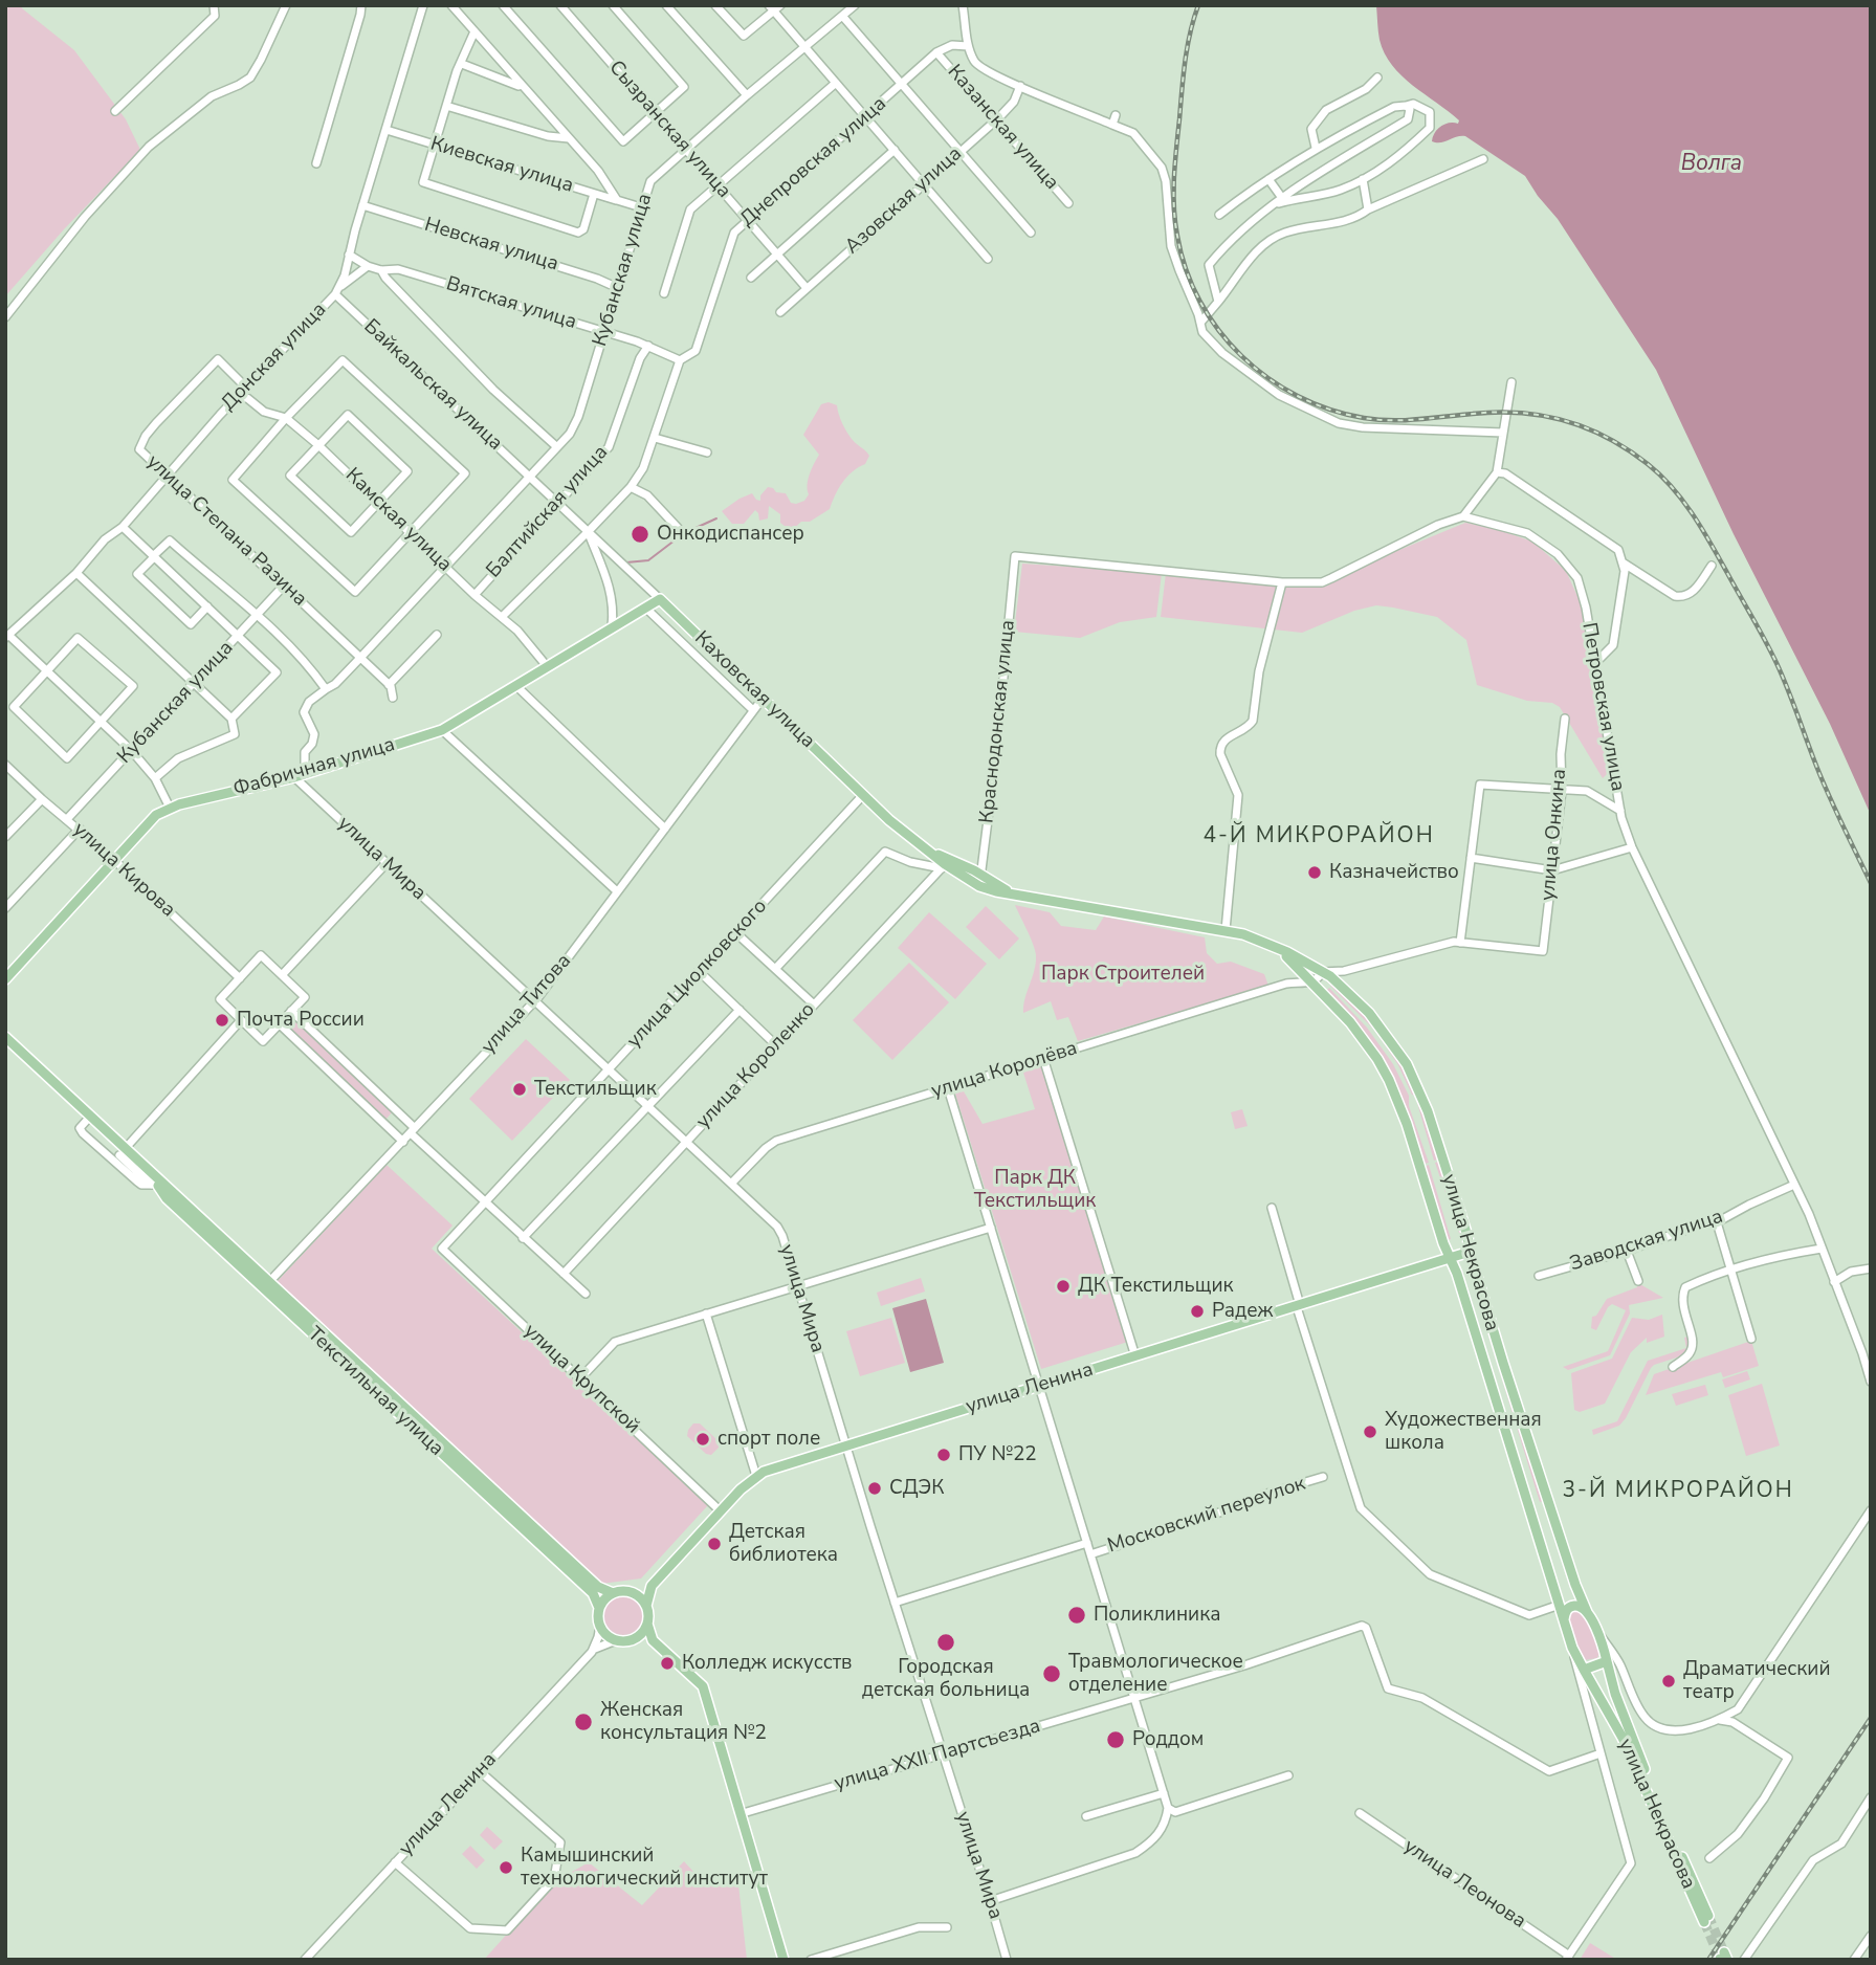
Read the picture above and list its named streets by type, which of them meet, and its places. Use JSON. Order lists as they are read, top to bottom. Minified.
{"streets":{"main road":["Каховская улица","Фабричная улица","улица Некрасова","улица Ленина","Текстильная улица"],"street":["Казанская улица","Сызранская улица","Днепровская улица","Киевская улица","Азовская улица","Невская улица","Кубанская улица","Вятская улица","Донская улица","Байкальская улица","Балтийская улица","Камская улица","улица Степана Разина","Петровская улица","Краснодонская улица","улица Онкина","улица Мира","улица Кирова","улица Циолковского","улица Титова","улица Короленко","улица Королёва","Заводская улица","улица Крупской","Московский переулок","улица XXII Партсъезда","улица Леонова"]},"crossings":[["Казанская улица","Днепровская улица"],["Казанская улица","Азовская улица"],["Сызранская улица","Днепровская улица"],["Сызранская улица","Азовская улица"],["Сызранская улица","Кубанская улица"],["Днепровская улица","Вятская улица"],["Днепровская улица","Камская улица"],["Днепровская улица","Каховская улица"],["Киевская улица","Кубанская улица"],["Киевская улица","Донская улица"],["Невская улица","Кубанская улица"],["Невская улица","Донская улица"],["Кубанская улица","Вятская улица"],["Кубанская улица","Байкальская улица"],["Кубанская улица","Камская улица"],["Кубанская улица","улица Степана Разина"],["Кубанская улица","Фабричная улица"],["Кубанская улица","улица Кирова"],["Вятская улица","Донская улица"],["Вятская улица","Балтийская улица"],["Донская улица","Байкальская улица"],["Донская улица","Камская улица"],["Донская улица","улица Степана Разина"],["Балтийская улица","Камская улица"],["Камская улица","Фабричная улица"],["Каховская улица","Краснодонская улица"],["Каховская улица","Фабричная улица"],["Каховская улица","улица Циолковского"],["Каховская улица","улица Титова"],["Каховская улица","улица Короленко"],["Каховская улица","улица Некрасова"],["Петровская улица","Заводская улица"],["Фабричная улица","улица Мира"],["Фабричная улица","улица Кирова"],["улица Мира","улица Циолковского"],["улица Мира","улица Титова"],["улица Мира","улица Короленко"],["улица Мира","улица Королёва"],["улица Мира","улица Ленина"],["улица Мира","Московский переулок"],["улица Мира","улица XXII Партсъезда"],["улица Циолковского","улица Крупской"],["улица Титова","Текстильная улица"],["улица Королёва","улица Некрасова"],["улица Некрасова","улица Ленина"],["улица Некрасова","улица XXII Партсъезда"],["улица Некрасова","улица Леонова"],["улица Крупской","улица Ленина"],["улица Ленина","Текстильная улица"]],"districts":["4-Й МИКРОРАЙОН","3-Й МИКРОРАЙОН"],"water":["Волга"],"parks":["Парк Строителей","Парк ДК Текстильщик"],"places":["Онкодиспансер","Казначейство","Почта России","Текстильщик","ДК Текстильщик","Радеж","Художественная школа","спорт поле","ПУ №22","СДЭК","Детская библиотека","Поликлиника","Городская детская больница","Колледж искусств","Травмологическое отделение","Драматический театр","Женская консультация №2","Роддом","Камышинский технологический институт"]}
